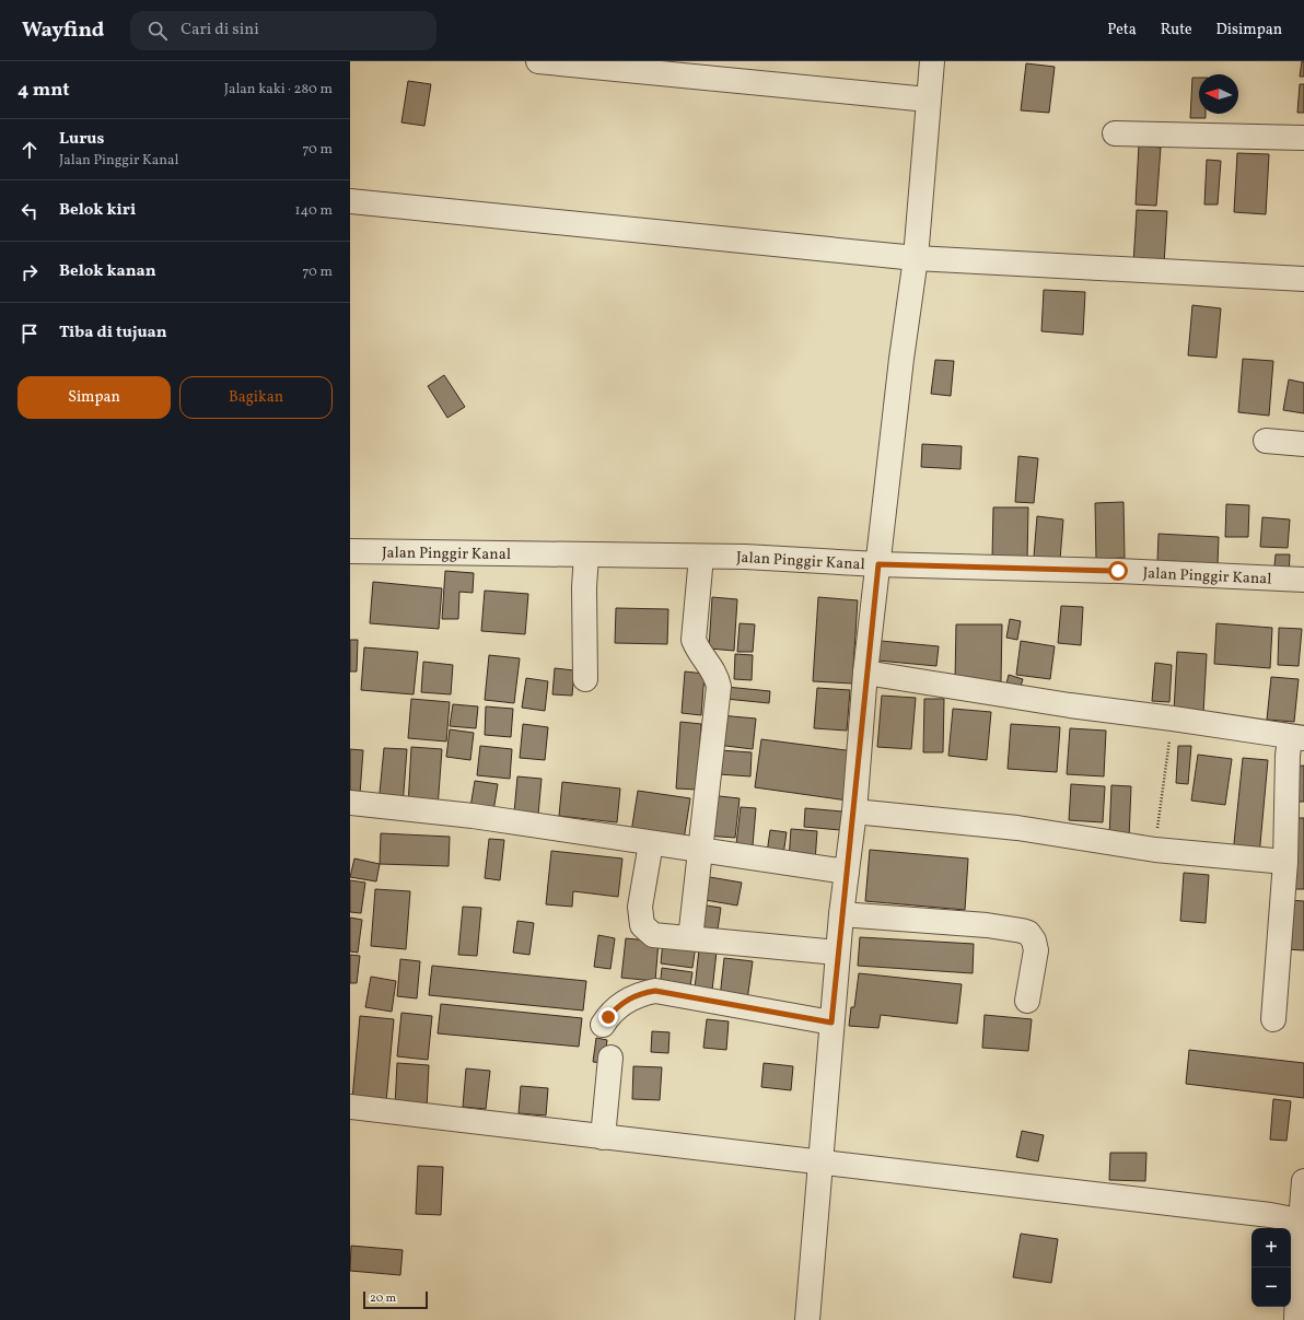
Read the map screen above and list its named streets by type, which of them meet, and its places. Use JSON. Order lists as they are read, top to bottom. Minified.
{"streets":{"street":["Jalan Pinggir Kanal"]},"scale_bar":"20 m","north":"left","page":{"header":"Wayfind","search":"Cari di sini","nav":["Peta","Rute","Disimpan"],"heading":["4 mnt","Jalan kaki · 280 m"],"list":[["Lurus","Jalan Pinggir Kanal","70 m"],["Belok kiri","140 m"],["Belok kanan","70 m"],"Tiba di tujuan"],"buttons":["Simpan","Bagikan"],"map_buttons":["+","−"],"scale":"20 m"}}
